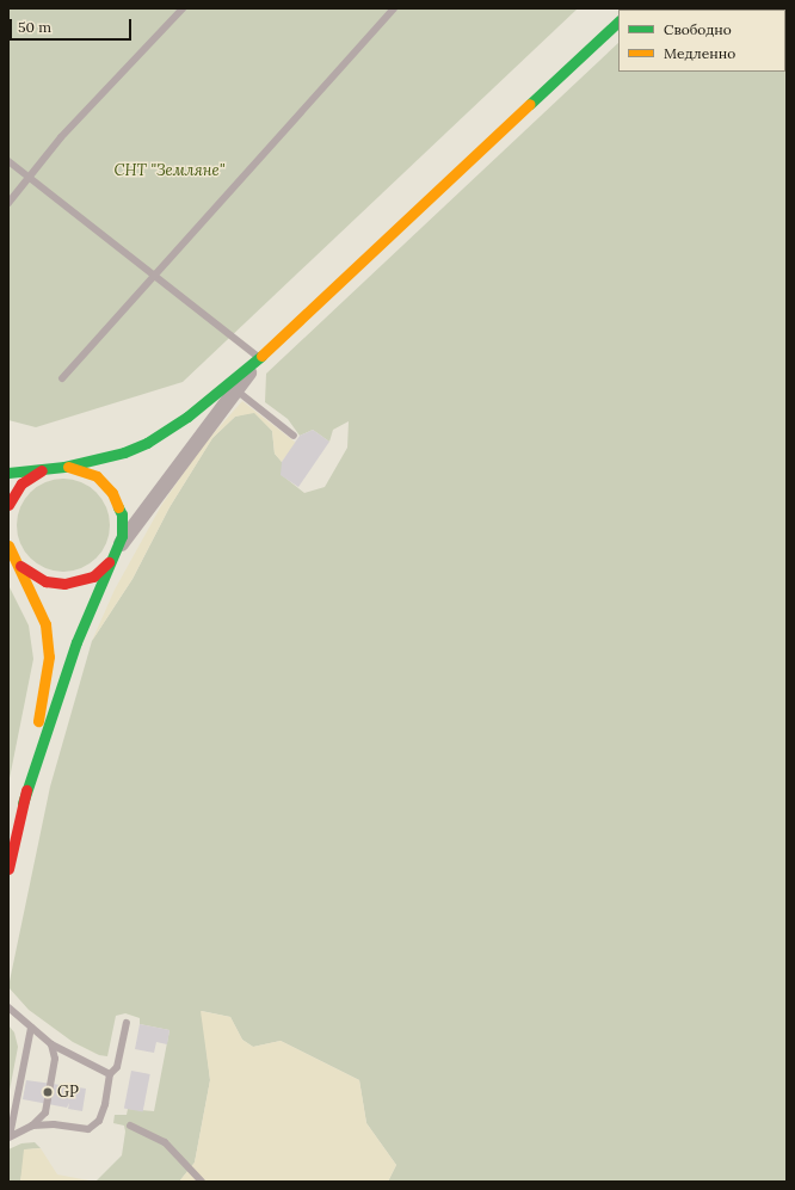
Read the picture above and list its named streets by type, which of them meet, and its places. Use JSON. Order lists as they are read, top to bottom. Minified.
{"parks":["СНТ \"Земляне\""],"places":["GP"],"legend":["Свободно","Медленно"],"scale_bar":"50 m"}
